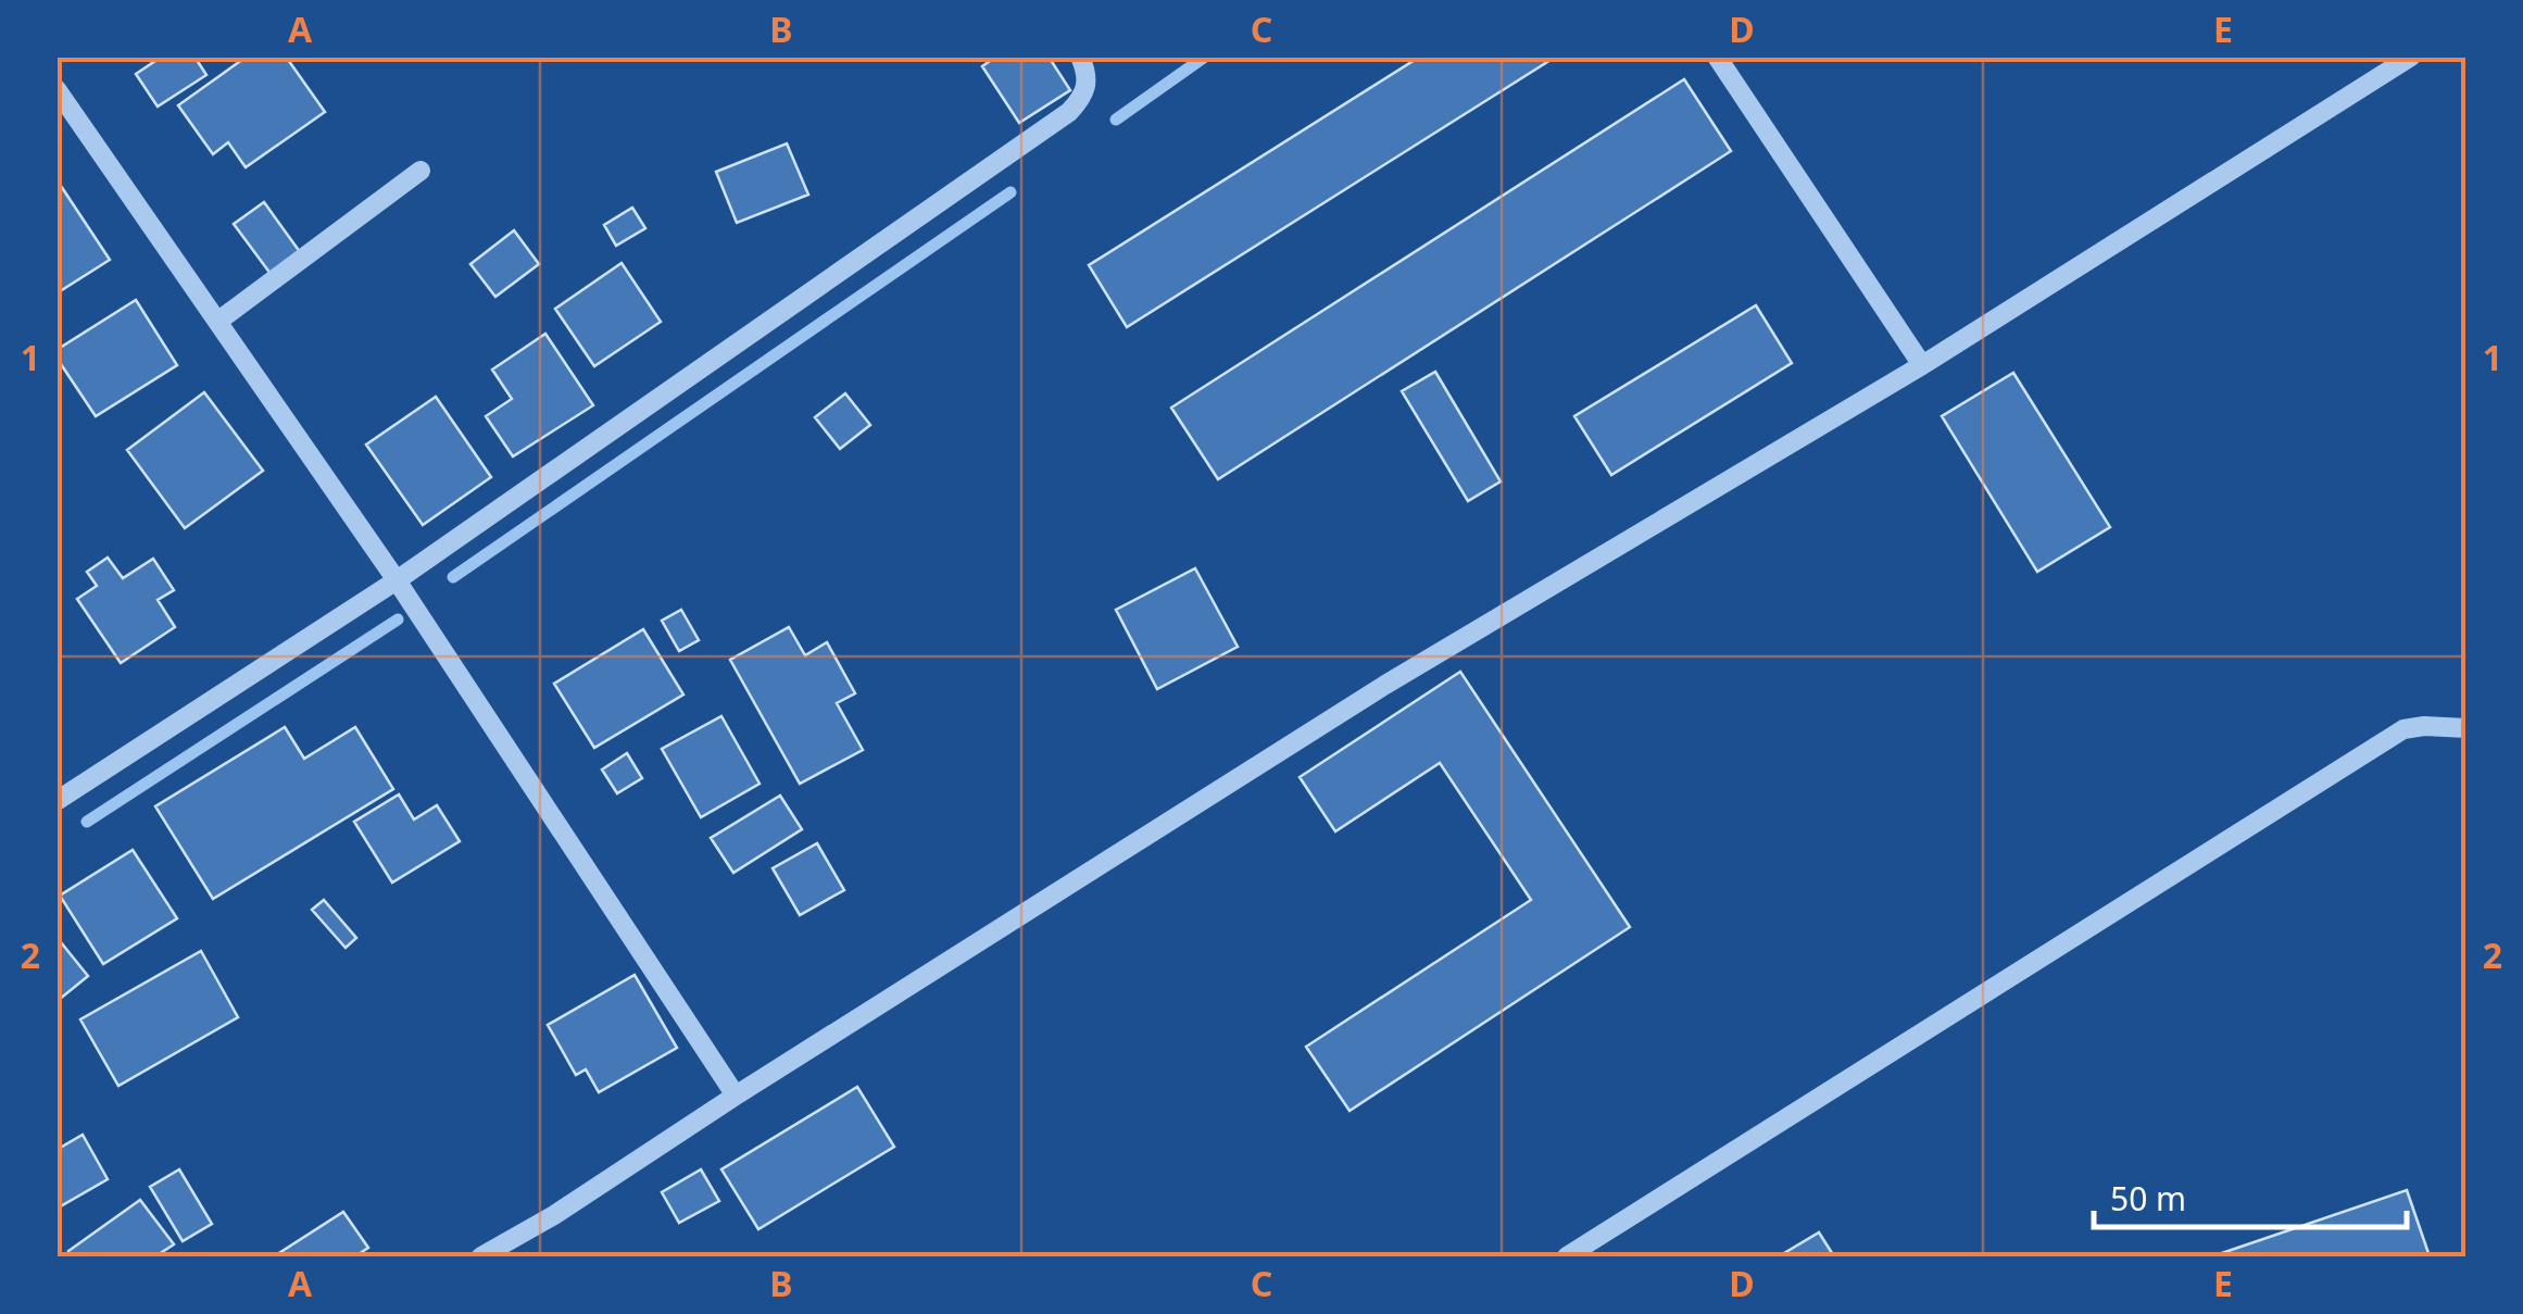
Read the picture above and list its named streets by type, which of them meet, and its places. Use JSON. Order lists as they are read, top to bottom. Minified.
{"scale_bar":"50 m","grid":{"columns":["A","B","C","D","E"],"rows":["1","2"]}}
